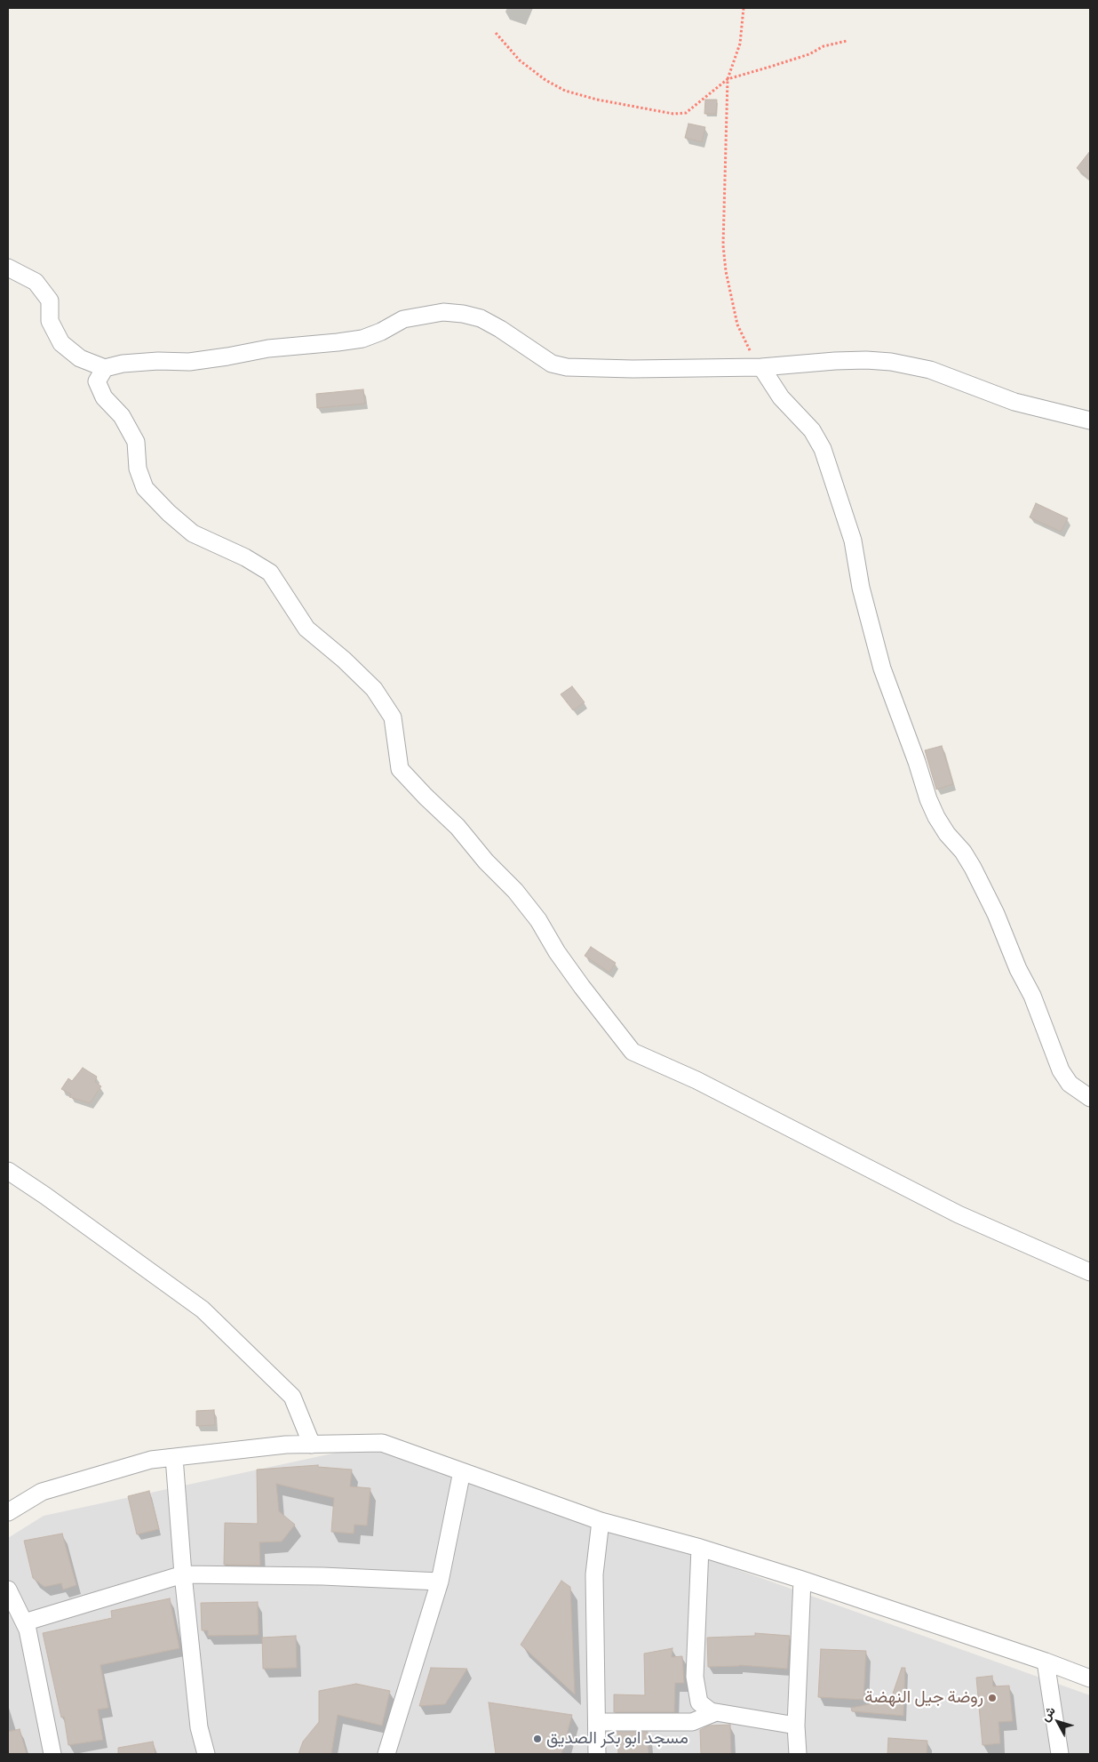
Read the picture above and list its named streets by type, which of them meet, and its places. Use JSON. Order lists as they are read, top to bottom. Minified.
{"places":["روضة جيل النهضة","مسجد ابو بكر الصديق"],"north":"top left"}
